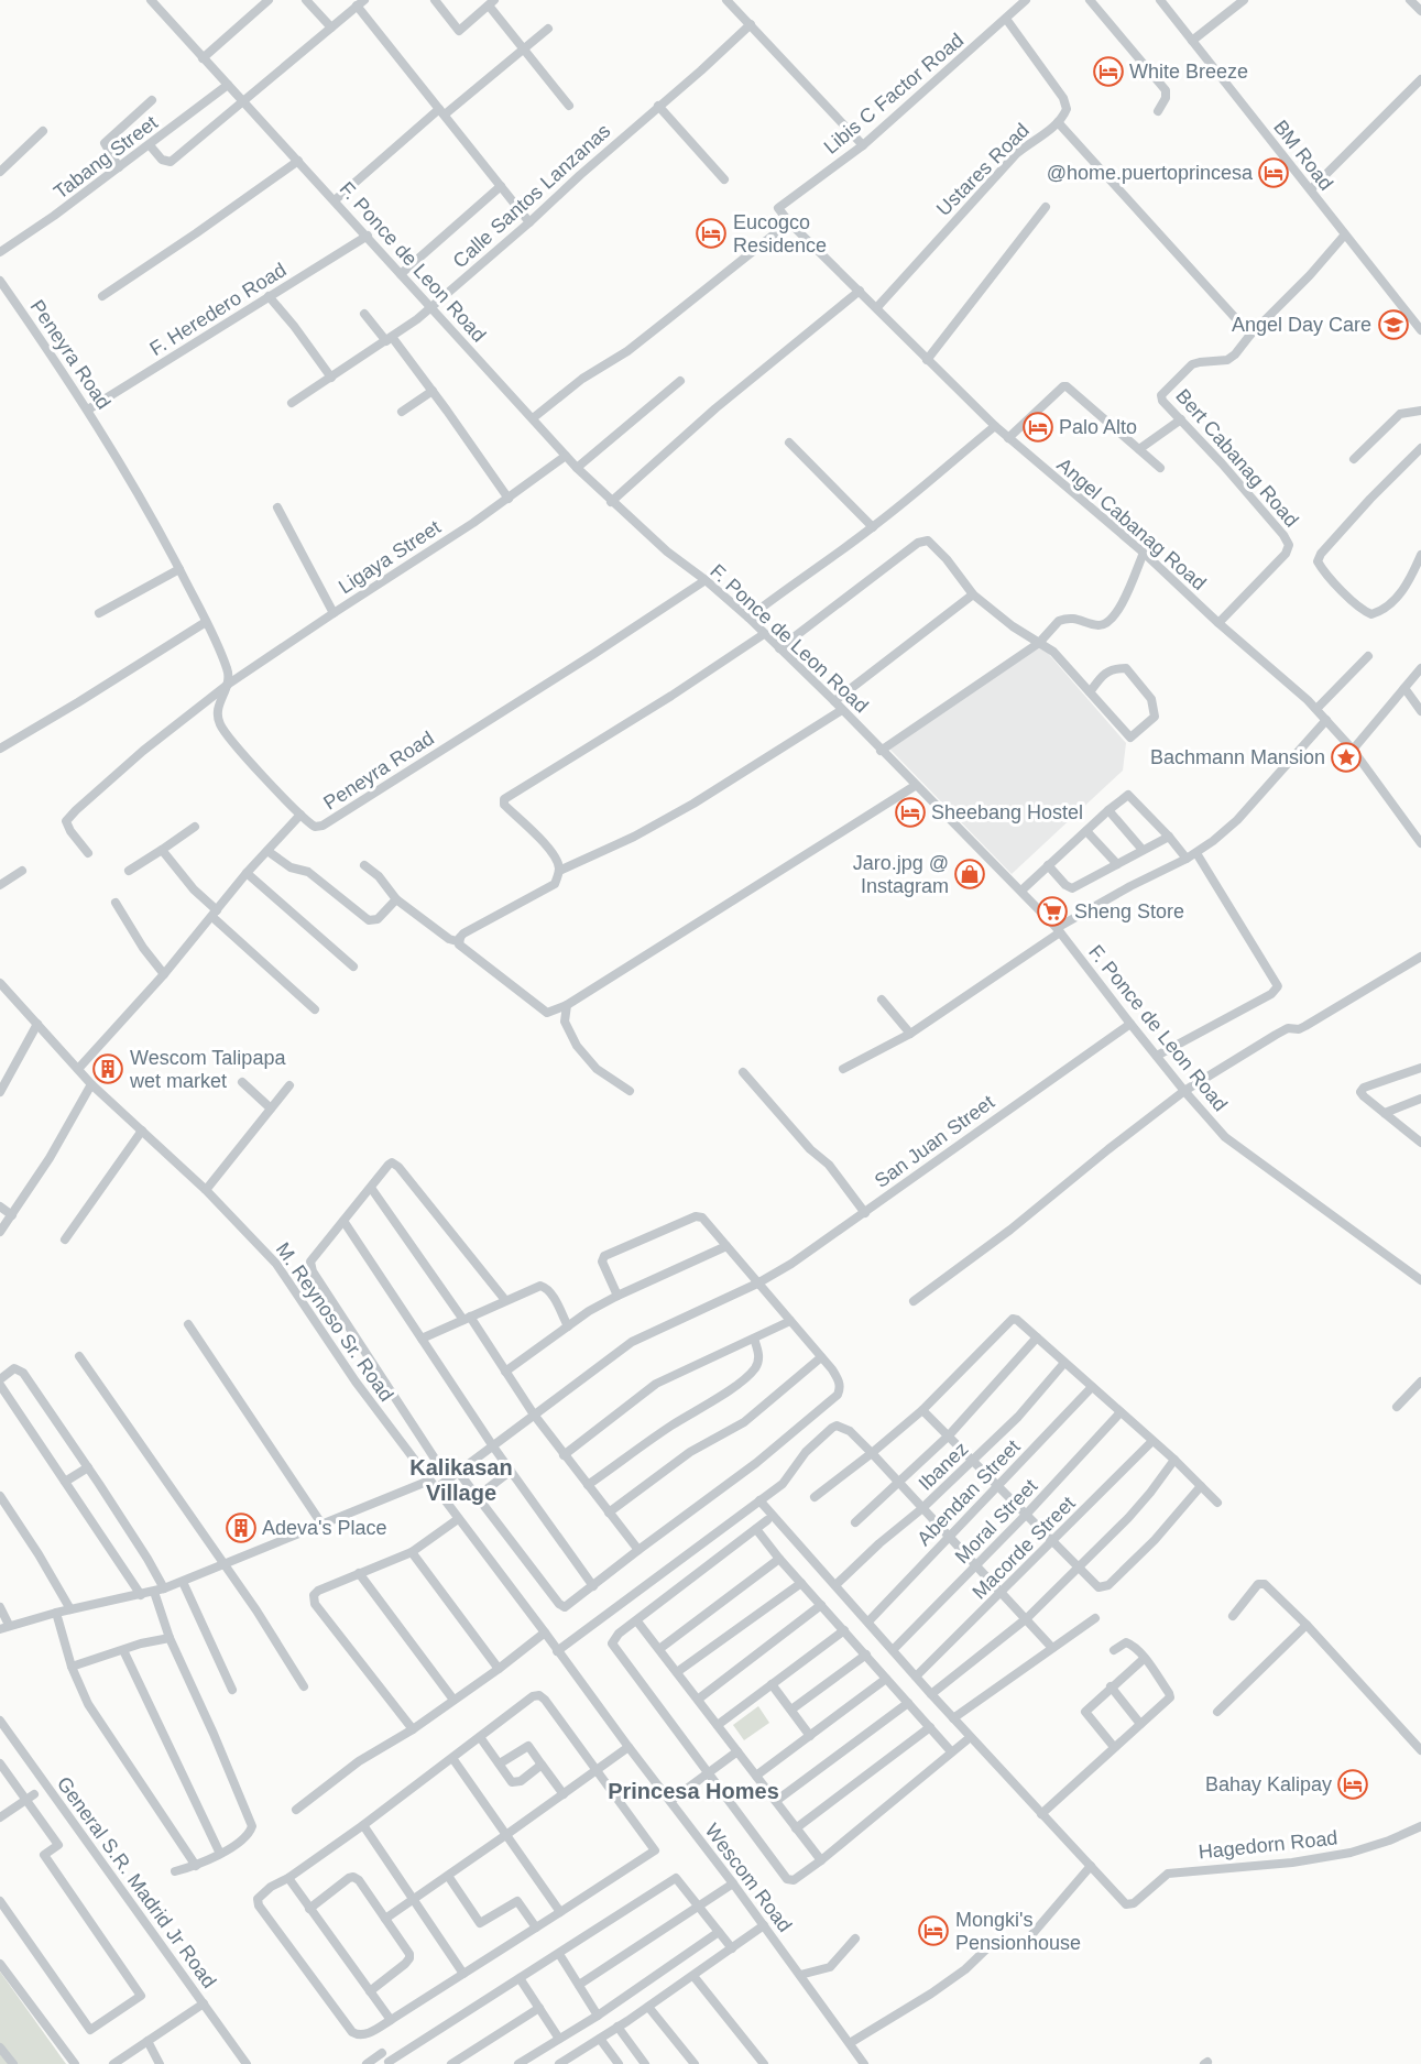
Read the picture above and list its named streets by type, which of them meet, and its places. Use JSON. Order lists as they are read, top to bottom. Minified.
{"streets":{"street":["Libis C Factor Road","BM Road","Tabang Street","Ustares Road","Calle Santos Lanzanas","F. Ponce de Leon Road","F. Heredero Road","Peneyra Road","Bert Cabanag Road","Angel Cabanag Road","Ligaya Street","San Juan Street","M. Reynoso Sr. Road","Ibanez","Abendan Street","Moral Street","Macorde Street","Hagedorn Road","Wescom Road","General S.R. Madrid Jr Road"]},"crossings":[["Libis C Factor Road","Ustares Road"],["Libis C Factor Road","Angel Cabanag Road"],["BM Road","Bert Cabanag Road"],["Tabang Street","F. Ponce de Leon Road"],["Ustares Road","Angel Cabanag Road"],["Calle Santos Lanzanas","F. Ponce de Leon Road"],["F. Ponce de Leon Road","F. Heredero Road"],["F. Ponce de Leon Road","Peneyra Road"],["F. Ponce de Leon Road","Ligaya Street"],["F. Ponce de Leon Road","San Juan Street"],["F. Heredero Road","Peneyra Road"],["Peneyra Road","Ligaya Street"],["Bert Cabanag Road","Angel Cabanag Road"],["San Juan Street","M. Reynoso Sr. Road"],["M. Reynoso Sr. Road","Wescom Road"]],"districts":["Kalikasan Village","Princesa Homes"],"places":{"hotel":["White Breeze","@home.puertoprincesa","Eucogco Residence","Palo Alto","Sheebang Hostel","Bahay Kalipay","Mongki's Pensionhouse"],"school or university":["Angel Day Care"],"place":["Bachmann Mansion"],"shop":["Jaro.jpg @ Instagram"],"supermarket":["Sheng Store"],"building":["Wescom Talipapa wet market","Adeva's Place"]}}
